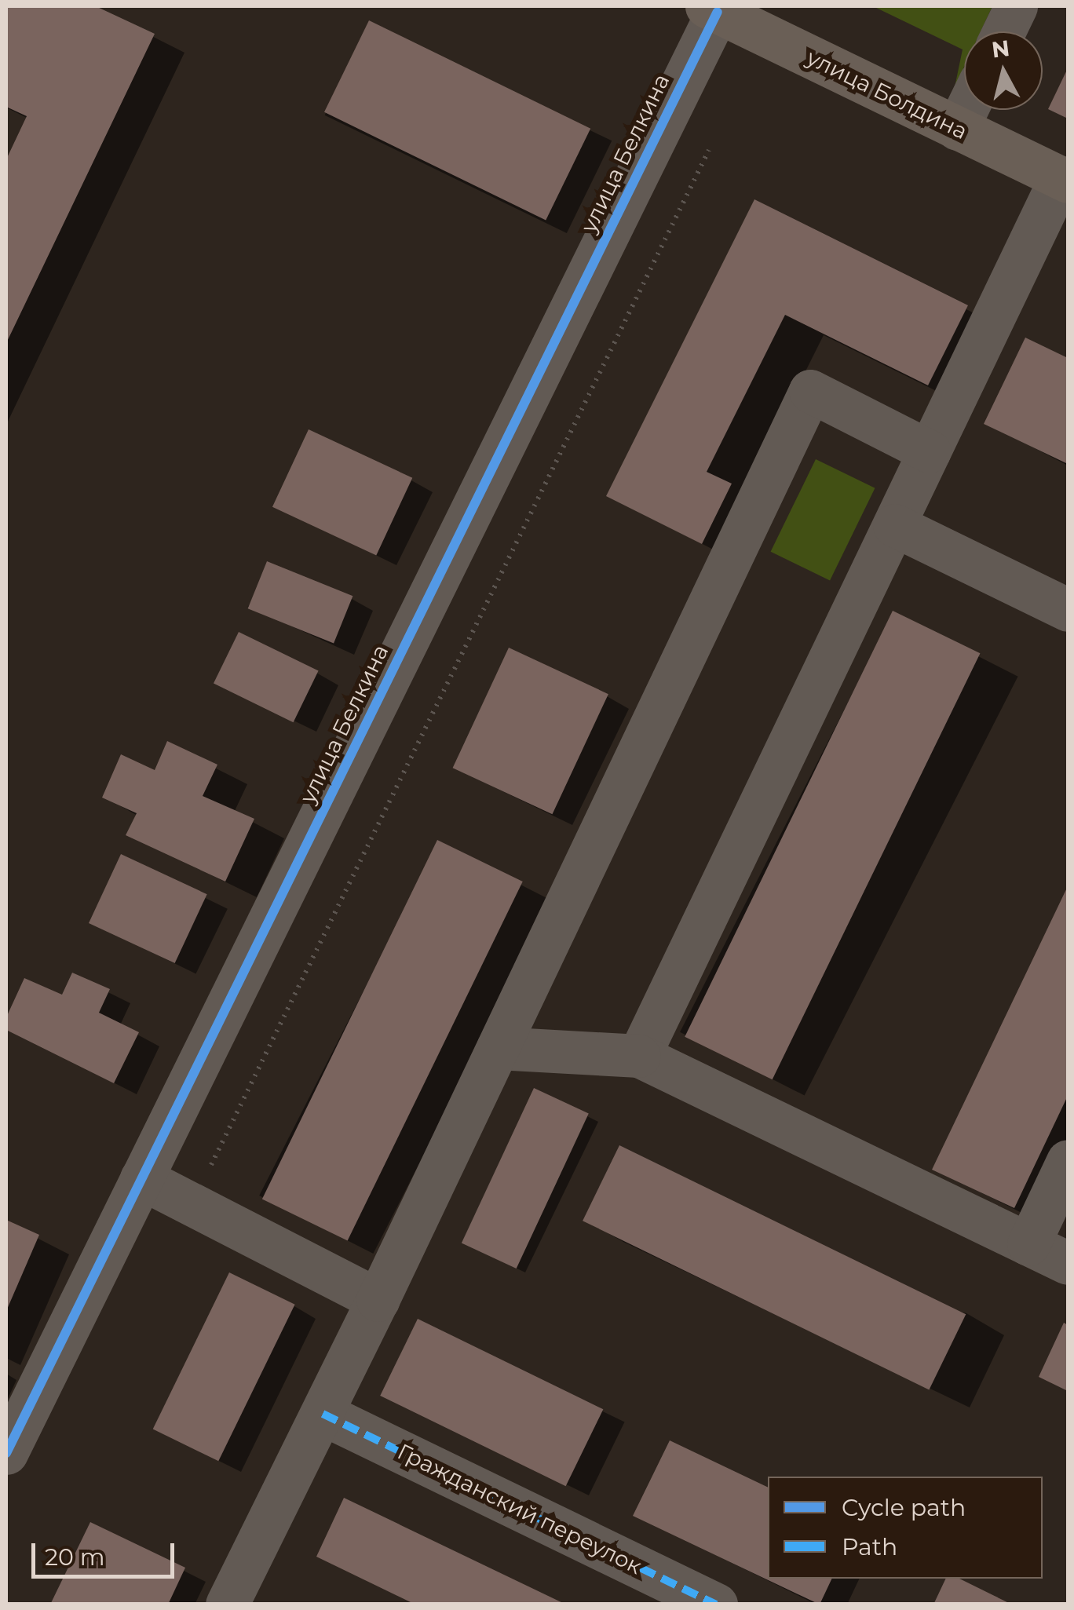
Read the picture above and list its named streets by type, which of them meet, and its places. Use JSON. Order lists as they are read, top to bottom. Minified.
{"streets":{"main road":["улица Болдина"],"street":["улица Белкина","Гражданский переулок"]},"crossings":[["улица Болдина","улица Белкина"]],"legend":["Cycle path","Path"],"scale_bar":"20 m","north":"top"}
